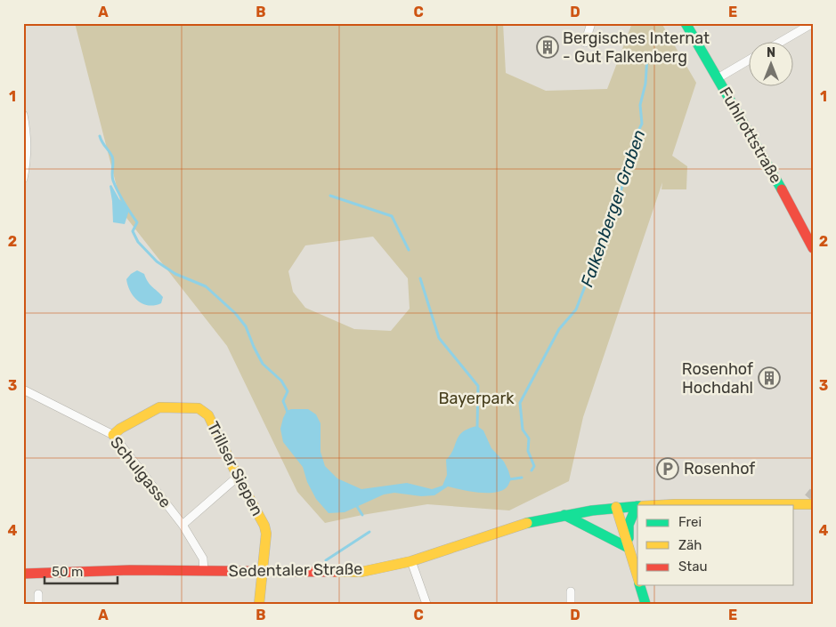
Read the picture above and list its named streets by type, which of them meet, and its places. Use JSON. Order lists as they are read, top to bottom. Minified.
{"streets":{"street":["Fuhlrottstraße","Trillser Siepen","Schulgasse","Sedentaler Straße"]},"crossings":[["Trillser Siepen","Schulgasse"],["Trillser Siepen","Sedentaler Straße"],["Schulgasse","Sedentaler Straße"]],"water":["Falkenberger Graben"],"parks":["Bayerpark"],"places":{"building":["Bergisches Internat - Gut Falkenberg","Rosenhof Hochdahl"],"parking":["Rosenhof"]},"legend":["Frei","Zäh","Stau"],"scale_bar":"50 m","north":"top","grid":{"columns":["A","B","C","D","E"],"rows":["1","2","3","4"]}}
